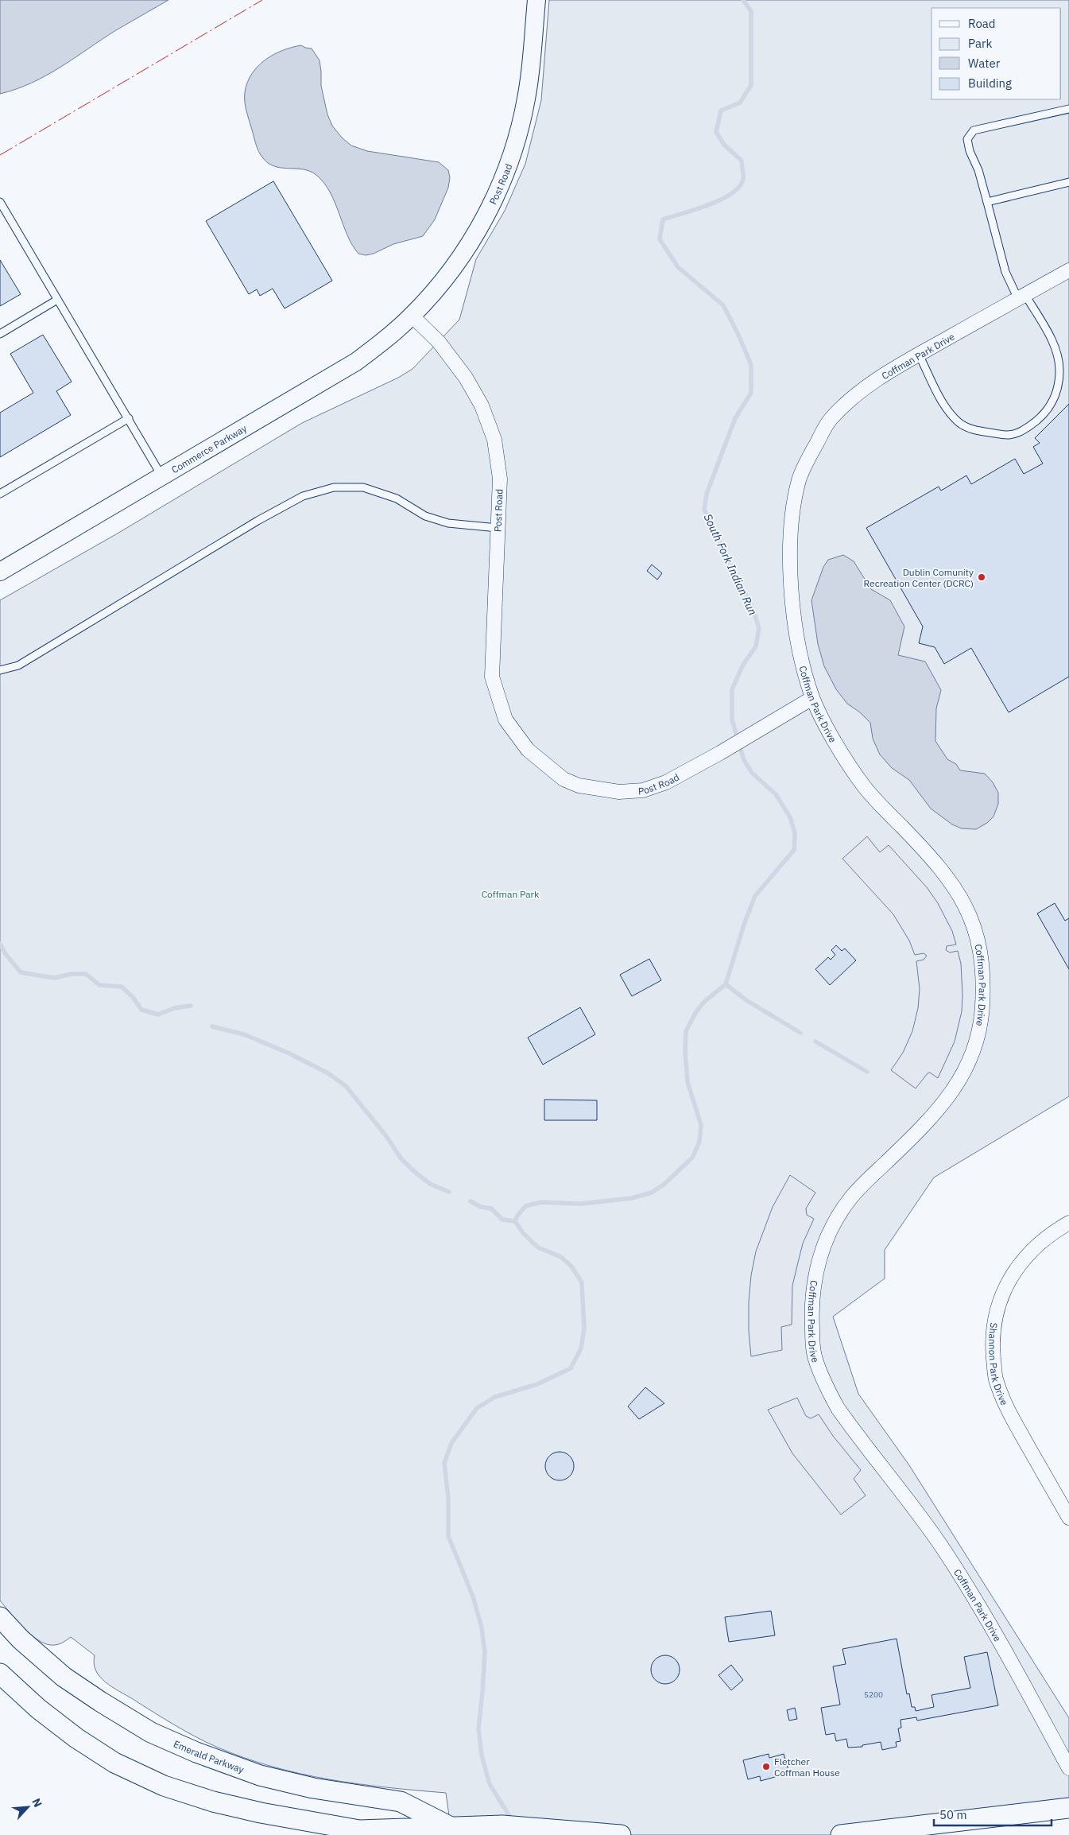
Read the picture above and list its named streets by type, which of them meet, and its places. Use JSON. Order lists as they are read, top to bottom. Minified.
{"streets":{"main road":["Emerald Parkway"],"street":["Post Road","Coffman Park Drive","Commerce Parkway","Shannon Park Drive"]},"crossings":[["Post Road","Coffman Park Drive"],["Post Road","Commerce Parkway"]],"water":["South Fork Indian Run"],"parks":["Coffman Park"],"places":["Dublin Comunity Recreation Center (DCRC)","Fletcher Coffman House"],"house_numbers":["5200"],"legend":["Road","Park","Water","Building"],"scale_bar":"50 m","north":"top right"}
